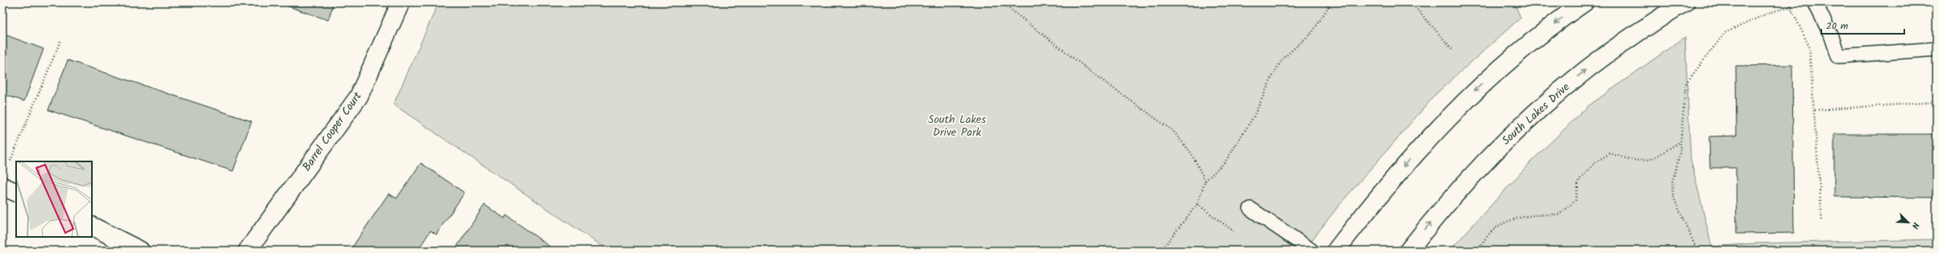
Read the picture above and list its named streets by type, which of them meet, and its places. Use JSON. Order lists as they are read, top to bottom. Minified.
{"streets":{"main road":["South Lakes Drive","Barrel Cooper Court"]},"parks":["South Lakes Drive Park"],"scale_bar":"20 m","north":"bottom right"}
